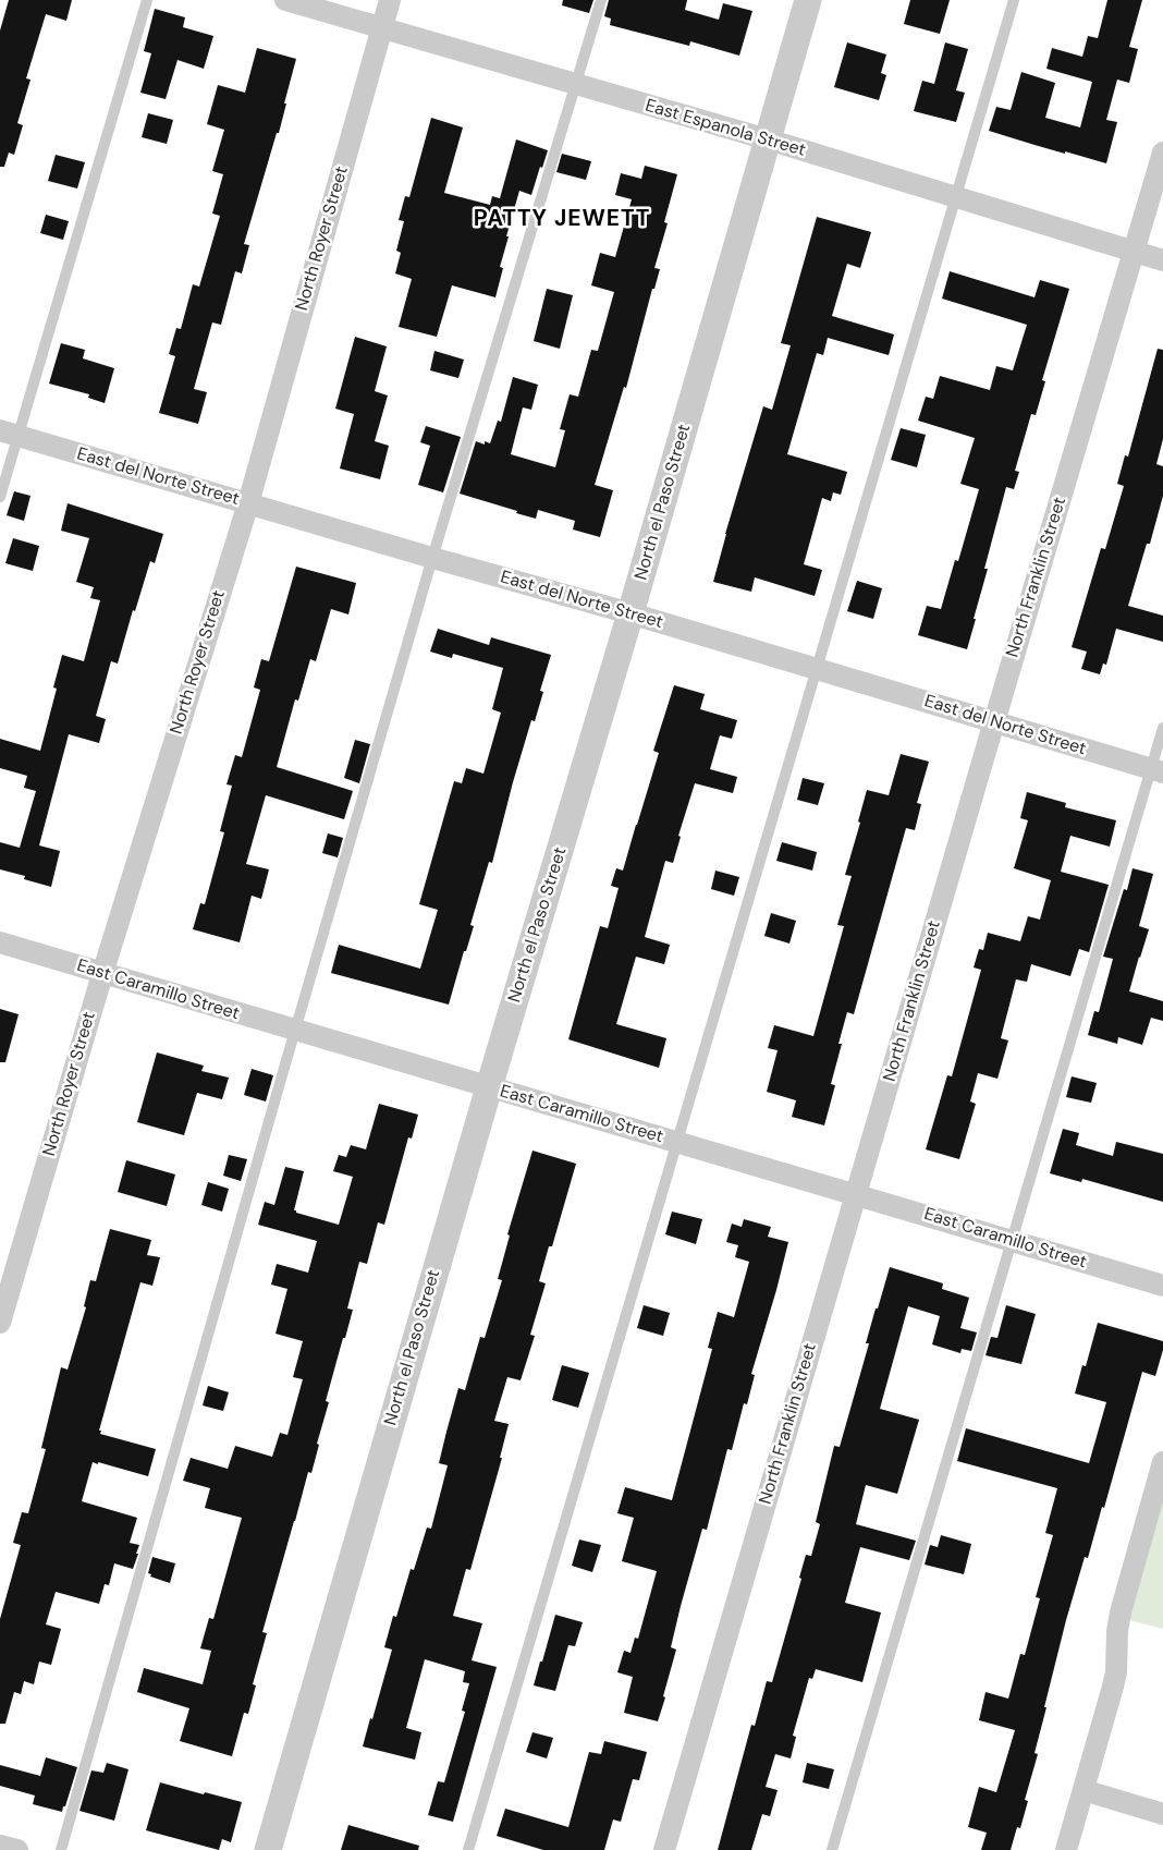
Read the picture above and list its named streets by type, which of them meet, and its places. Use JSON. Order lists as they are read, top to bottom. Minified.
{"streets":{"street":["East Espanola Street","North Royer Street","East del Norte Street","North el Paso Street","North Franklin Street","East Caramillo Street"]},"crossings":[["East Espanola Street","North Royer Street"],["East Espanola Street","North el Paso Street"],["East Espanola Street","North Franklin Street"],["North Royer Street","East del Norte Street"],["North Royer Street","East Caramillo Street"],["East del Norte Street","North el Paso Street"],["East del Norte Street","North Franklin Street"],["North el Paso Street","East Caramillo Street"],["North Franklin Street","East Caramillo Street"]],"districts":["PATTY JEWETT"]}
